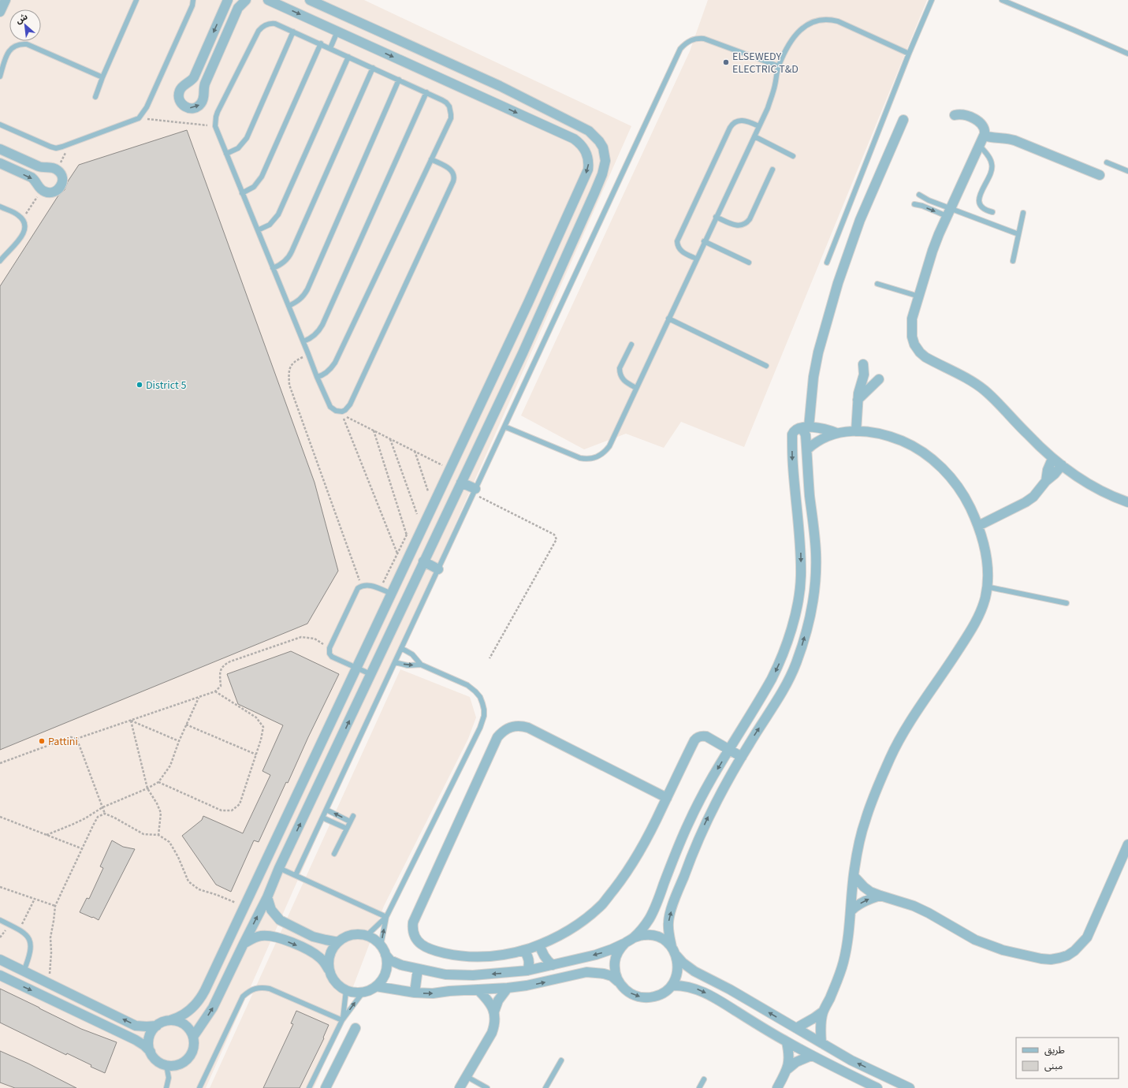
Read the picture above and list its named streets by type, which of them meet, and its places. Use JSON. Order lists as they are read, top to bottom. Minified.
{"places":["ELSEWEDY ELECTRIC T&D","District 5","Pattini"],"legend":["طريق","مبنى"],"north":"top left"}
